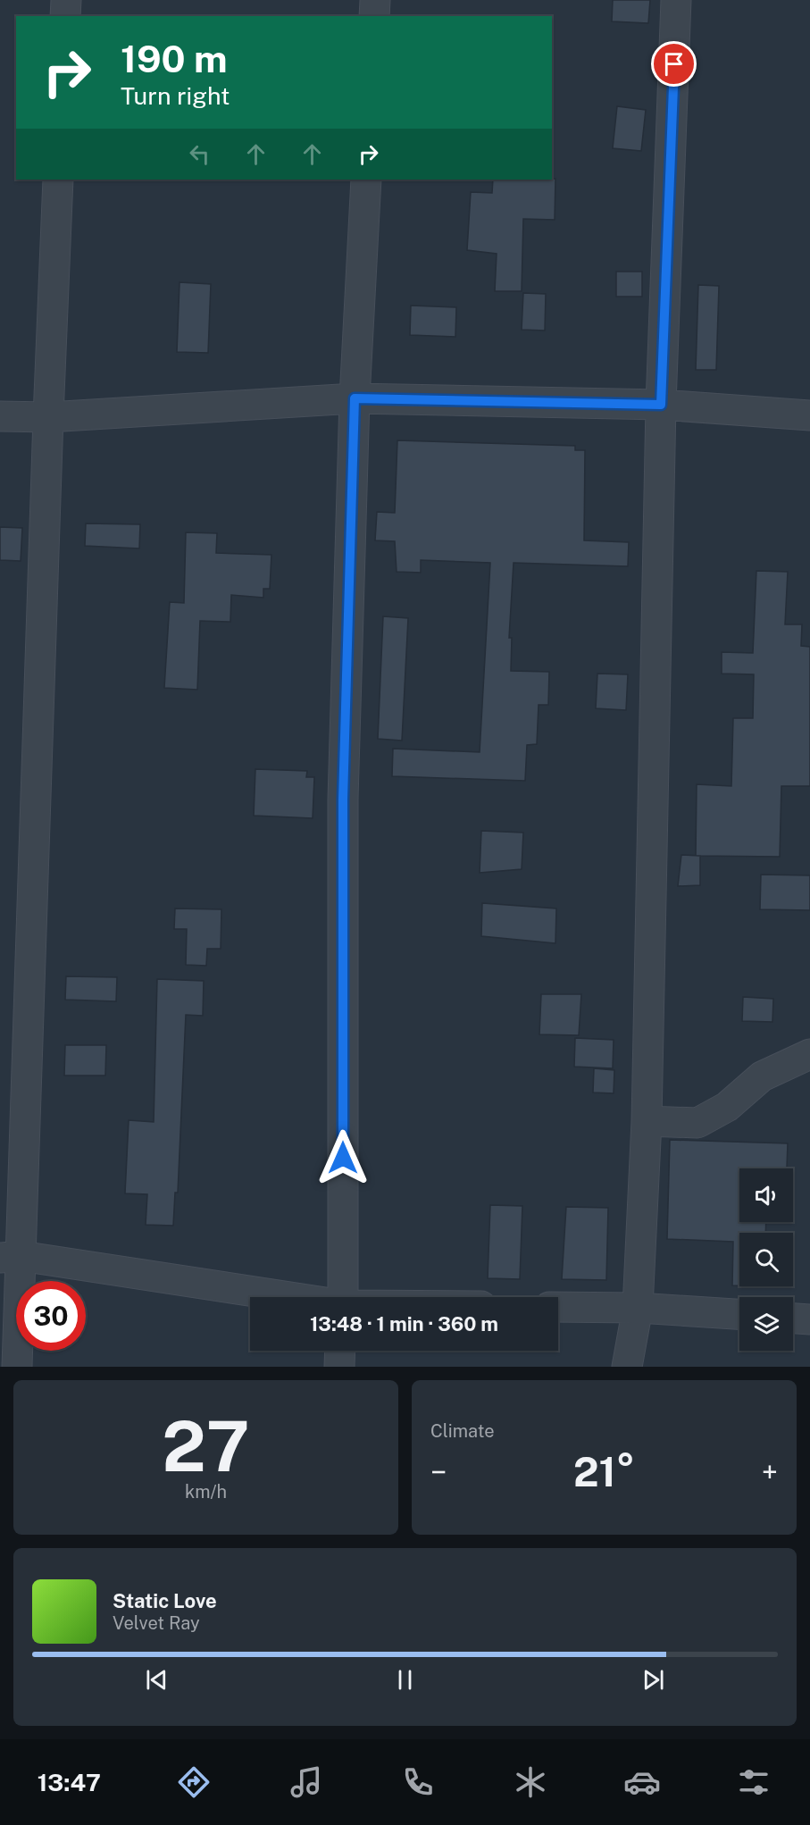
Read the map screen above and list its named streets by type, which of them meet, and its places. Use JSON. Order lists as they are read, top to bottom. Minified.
{"page":{"turn":["190 m","Turn right"],"limit":"30","trip":"13:48 · 1 min · 360 m","tile":[["27","km/h"],"Climate"],"heat":["−","21°","+"],"song":["Static Love","Velvet Ray"],"tabs":"13:47"}}
